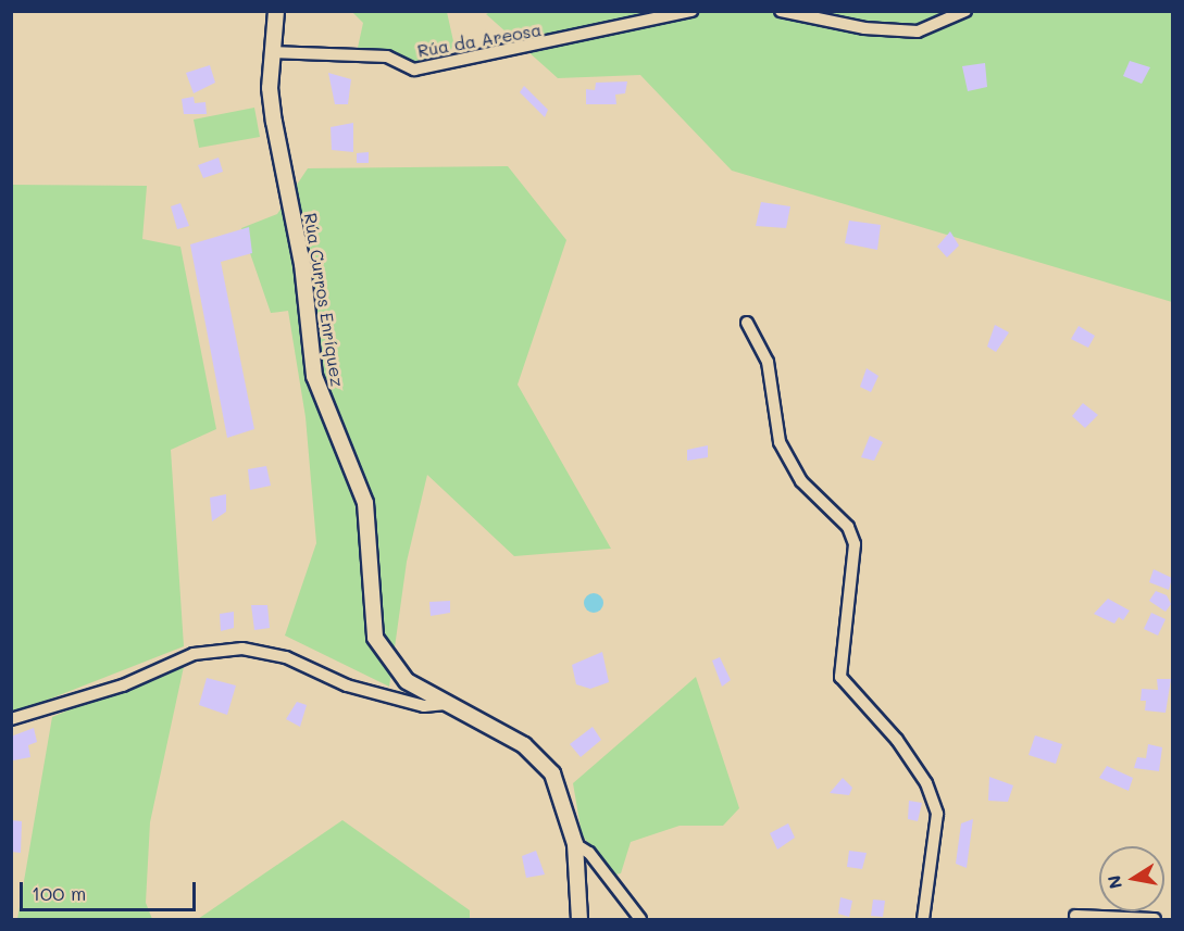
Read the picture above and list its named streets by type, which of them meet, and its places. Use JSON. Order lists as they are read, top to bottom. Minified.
{"streets":{"street":["Rúa da Areosa","Rúa Curros Enríquez"]},"crossings":[["Rúa da Areosa","Rúa Curros Enríquez"]],"scale_bar":"100 m","north":"left"}
